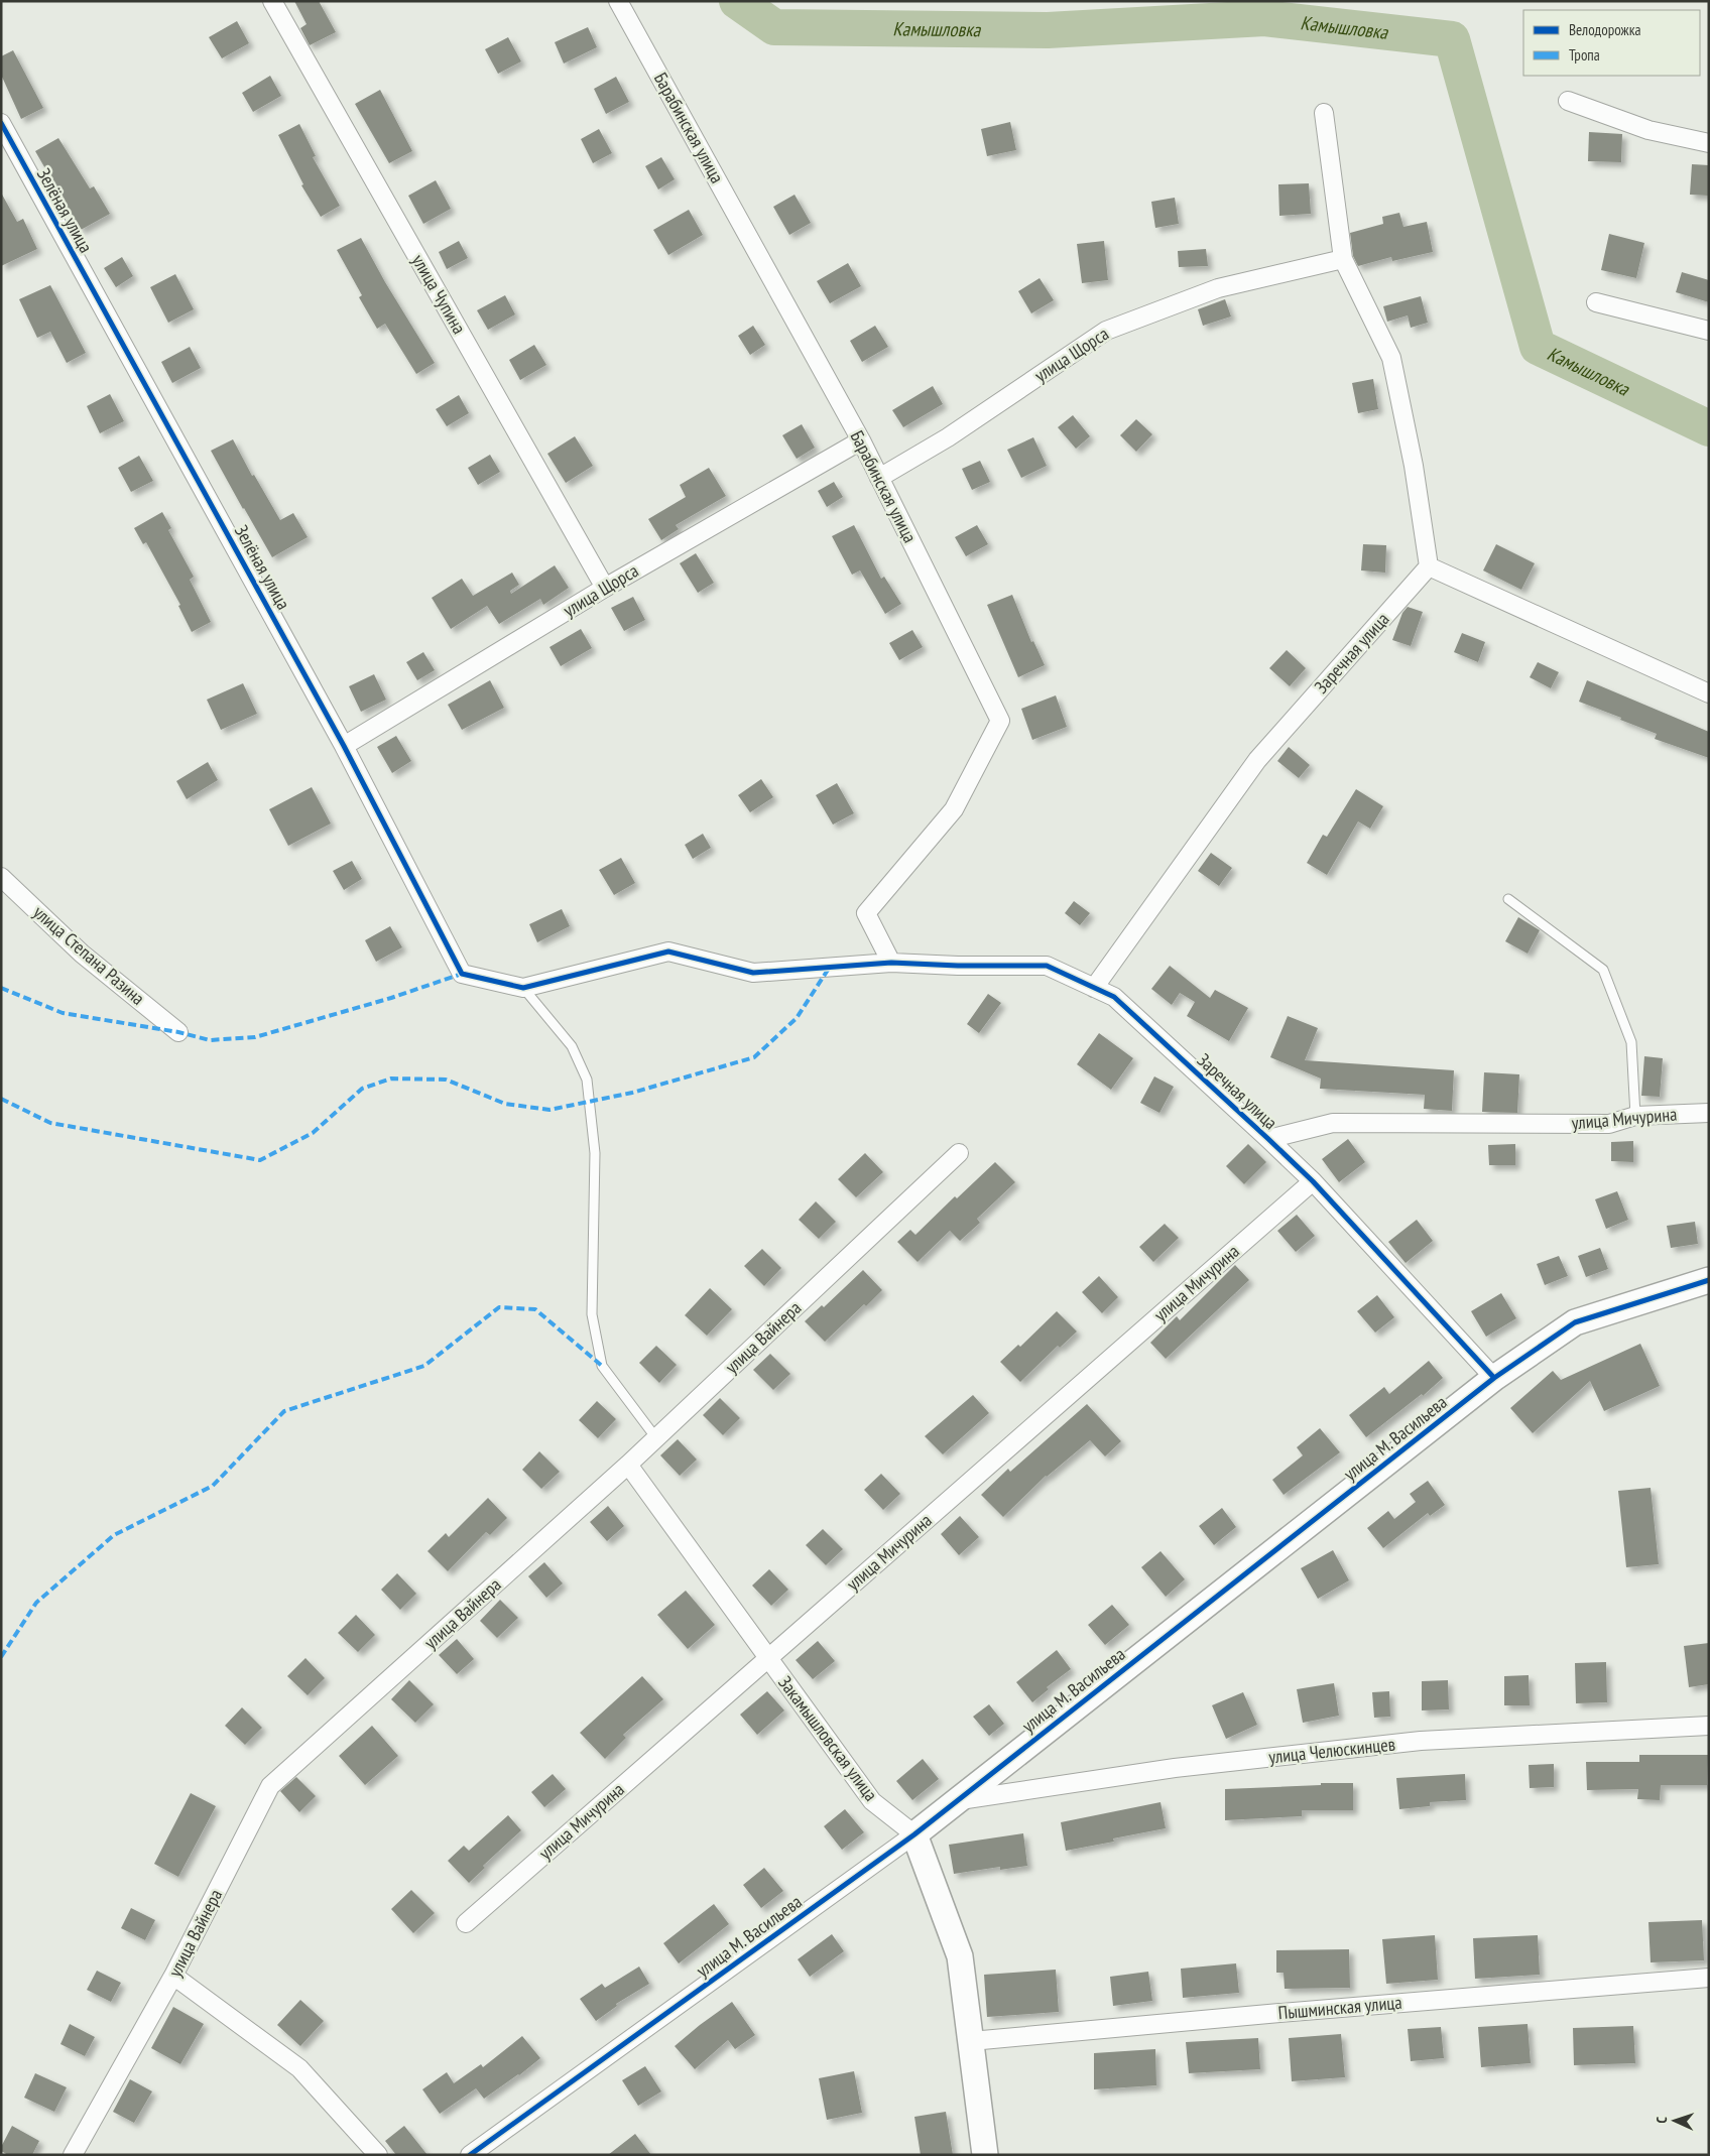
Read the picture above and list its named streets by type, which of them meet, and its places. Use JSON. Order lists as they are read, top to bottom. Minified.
{"streets":{"street":["Барабинская улица","Зелёная улица","улица Чупина","улица Щорса","Заречная улица","улица Степана Разина","улица Мичурина","улица Вайнера","улица М. Васильева","Закамышловская улица","улица Челюскинцев","Пышминская улица"]},"crossings":[["Барабинская улица","улица Щорса"],["Барабинская улица","Заречная улица"],["Зелёная улица","улица Щорса"],["Зелёная улица","Заречная улица"],["улица Чупина","улица Щорса"],["Заречная улица","улица Мичурина"],["Заречная улица","улица М. Васильева"],["улица Мичурина","Закамышловская улица"],["улица Вайнера","Закамышловская улица"],["улица М. Васильева","Закамышловская улица"],["улица М. Васильева","улица Челюскинцев"]],"water":["Камышловка"],"legend":["Велодорожка","Тропа"],"north":"left"}
